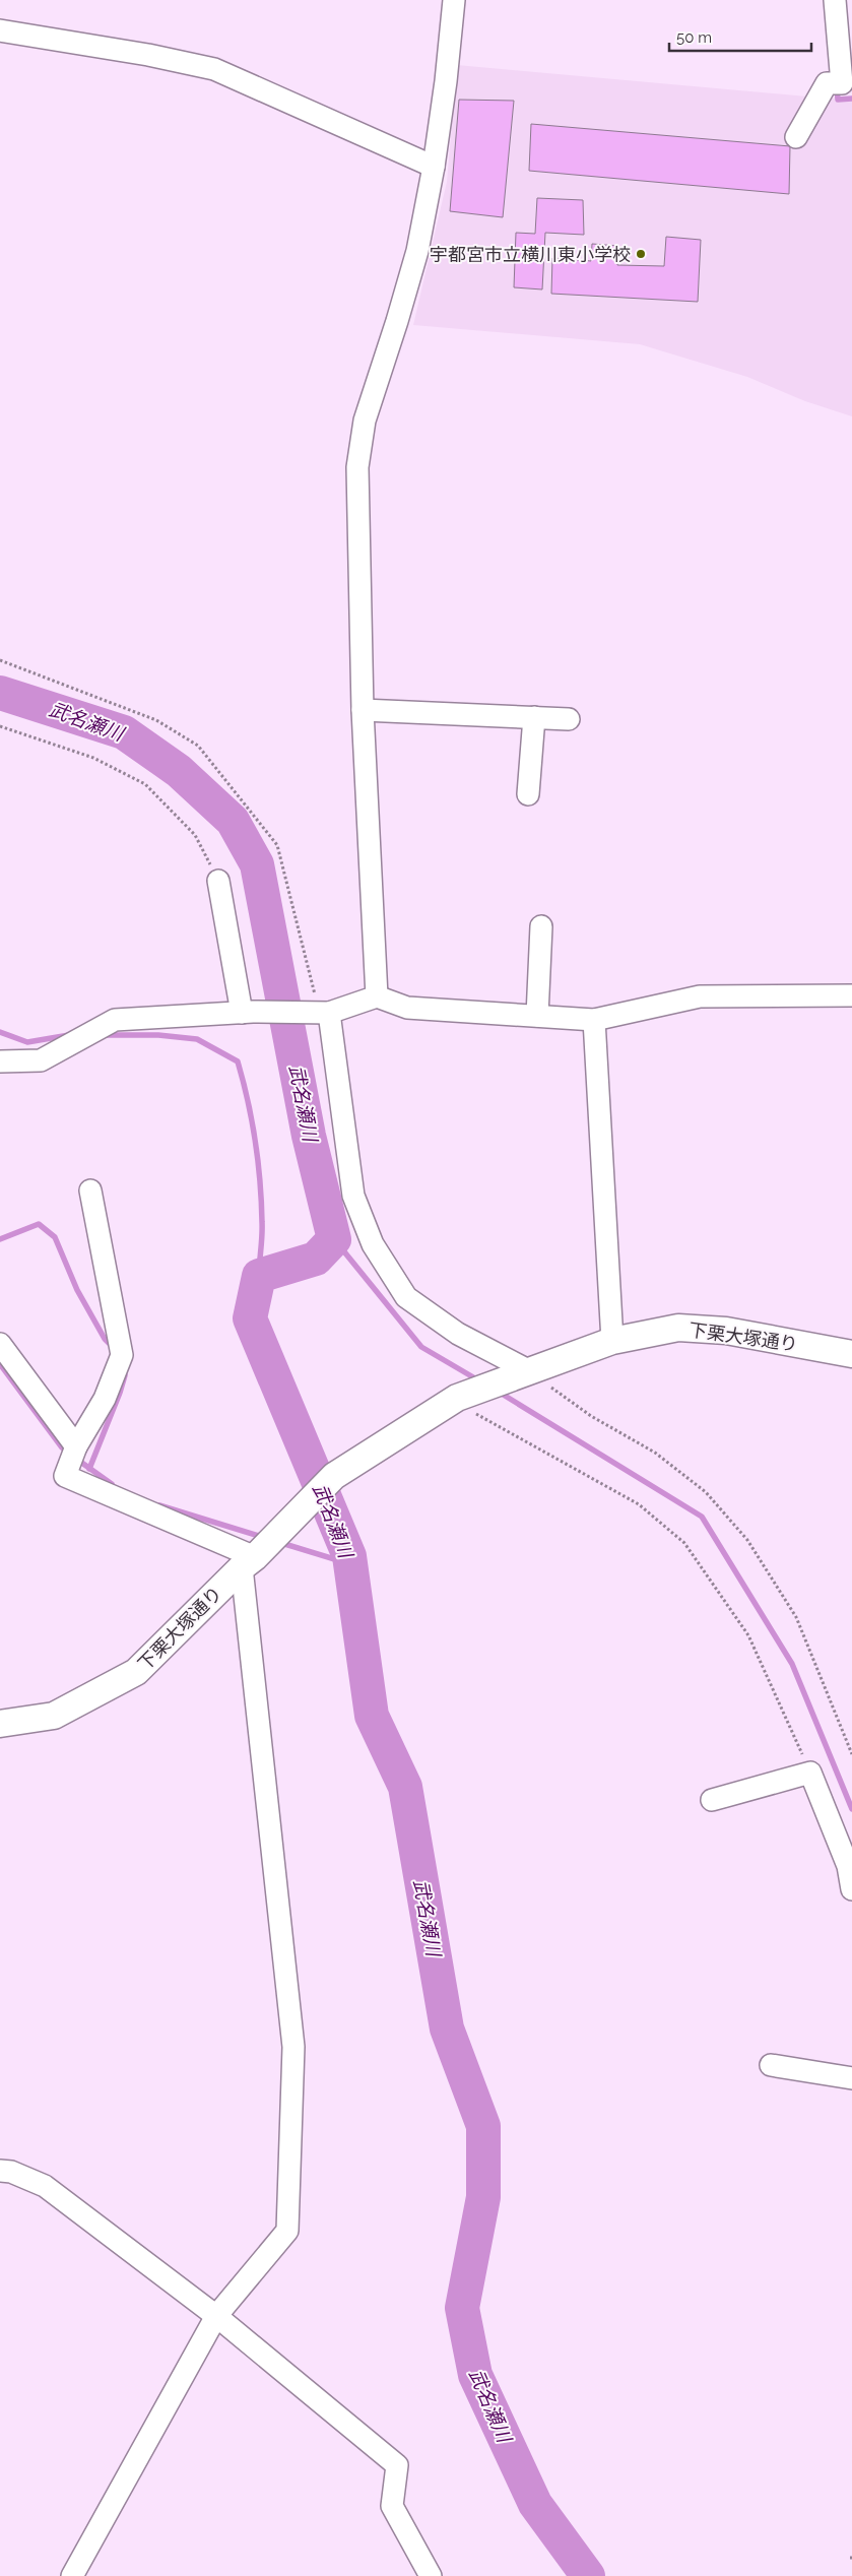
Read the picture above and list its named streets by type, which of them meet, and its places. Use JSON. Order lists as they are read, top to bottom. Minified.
{"streets":{"street":["下栗大塚通り"]},"water":["武名瀬川"],"places":["宇都宮市立横川東小学校"],"scale_bar":"50 m"}
